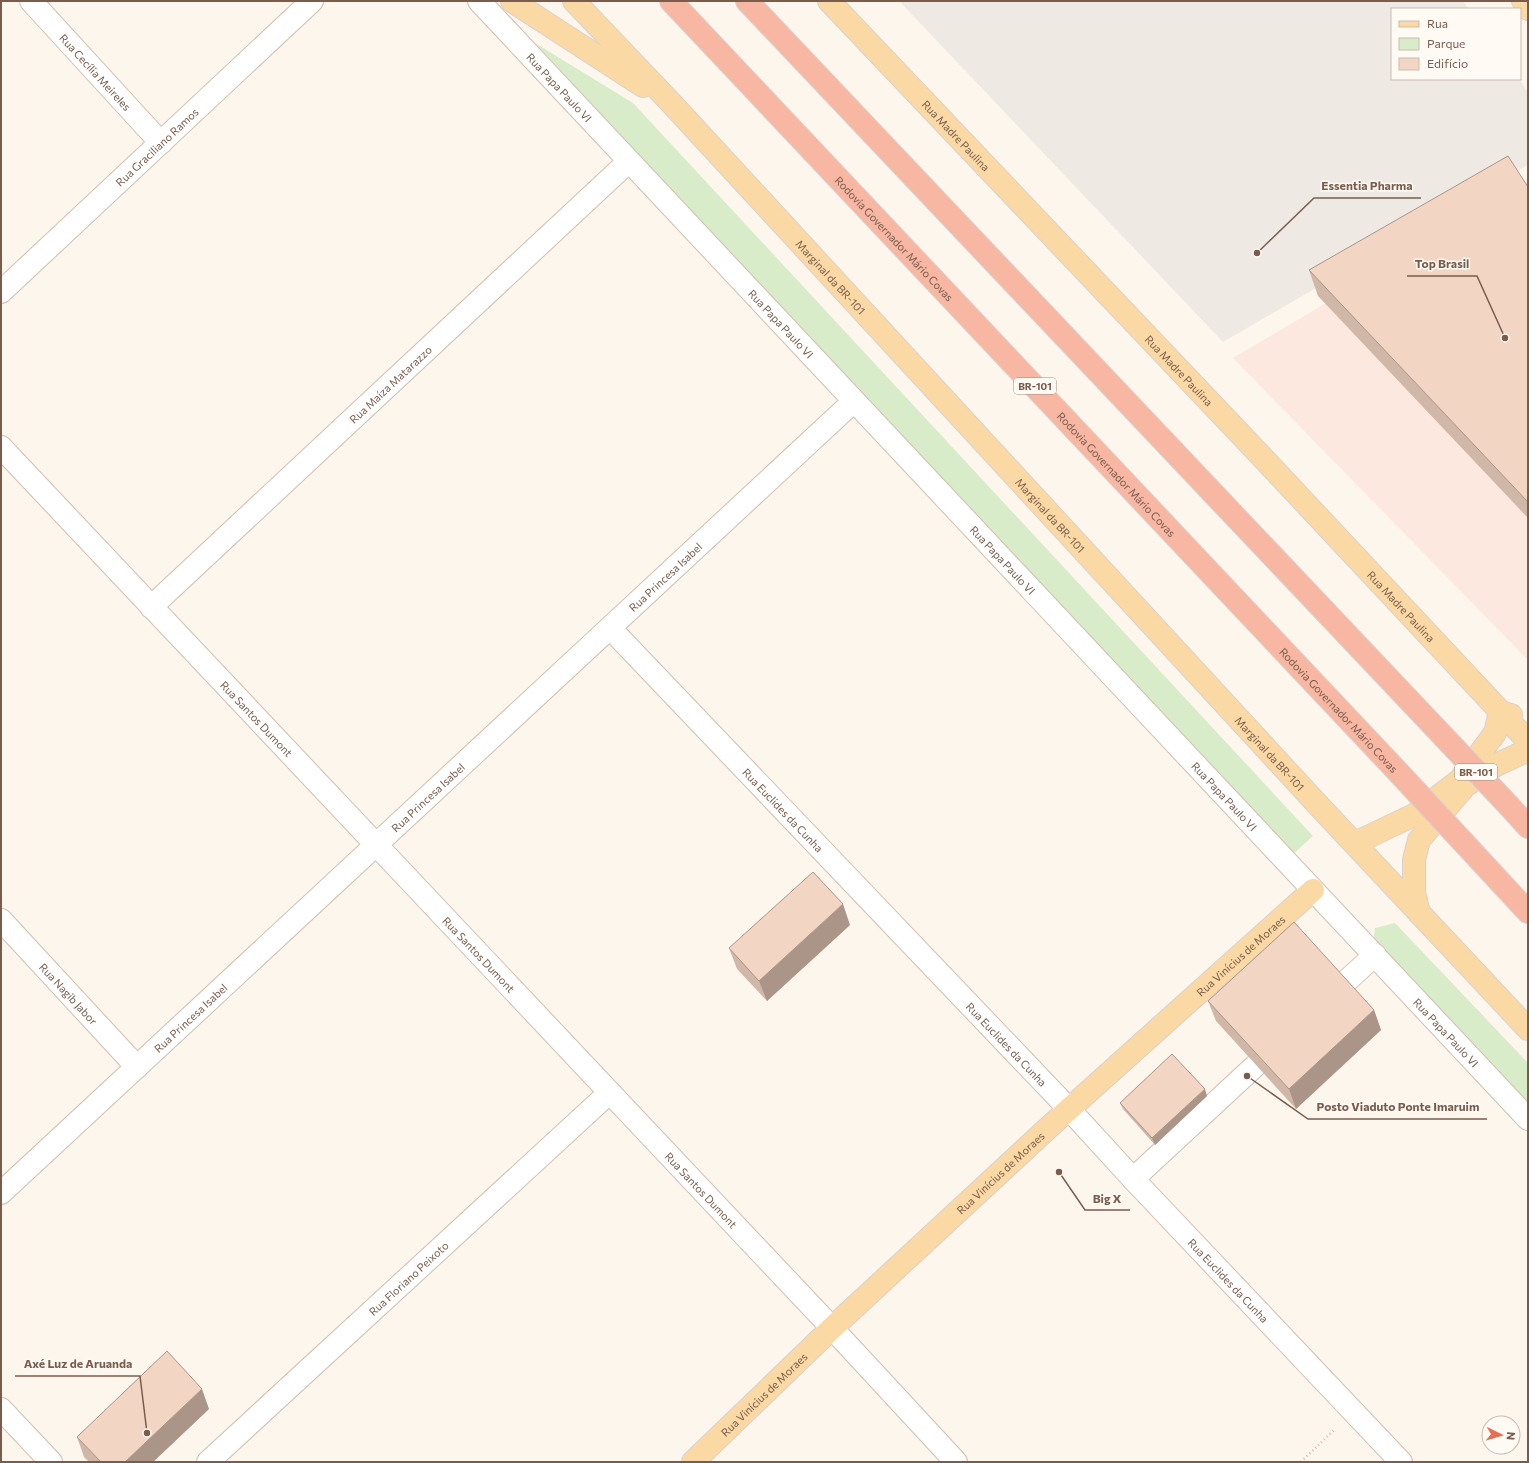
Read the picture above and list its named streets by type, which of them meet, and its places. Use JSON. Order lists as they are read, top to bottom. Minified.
{"streets":{"highway":["Rodovia Governador Mário Covas","BR-101"],"main road":["Rua Madre Paulina","Marginal da BR-101","Rua Vinícius de Moraes"],"street":["Rua Cecília Meireles","Rua Papa Paulo VI","Rua Graciliano Ramos","Rua Maíza Matarazzo","Rua Princesa Isabel","Rua Santos Dumont","Rua Euclides da Cunha","Rua Nagib Jabor","Rua Floriano Peixoto"]},"crossings":[["Rua Cecília Meireles","Rua Graciliano Ramos"],["Rua Papa Paulo VI","Rua Maíza Matarazzo"],["Rua Papa Paulo VI","Rua Princesa Isabel"],["Rua Papa Paulo VI","Rua Vinícius de Moraes"],["Rua Maíza Matarazzo","Rua Santos Dumont"],["Rua Princesa Isabel","Rua Santos Dumont"],["Rua Princesa Isabel","Rua Euclides da Cunha"],["Rua Princesa Isabel","Rua Nagib Jabor"],["Rua Santos Dumont","Rua Vinícius de Moraes"],["Rua Santos Dumont","Rua Floriano Peixoto"],["Rua Euclides da Cunha","Rua Vinícius de Moraes"]],"places":["Essentia Pharma","Top Brasil","Posto Viaduto Ponte Imaruim","Big X","Axé Luz de Aruanda"],"legend":["Rua","Parque","Edifício"],"north":"right"}
